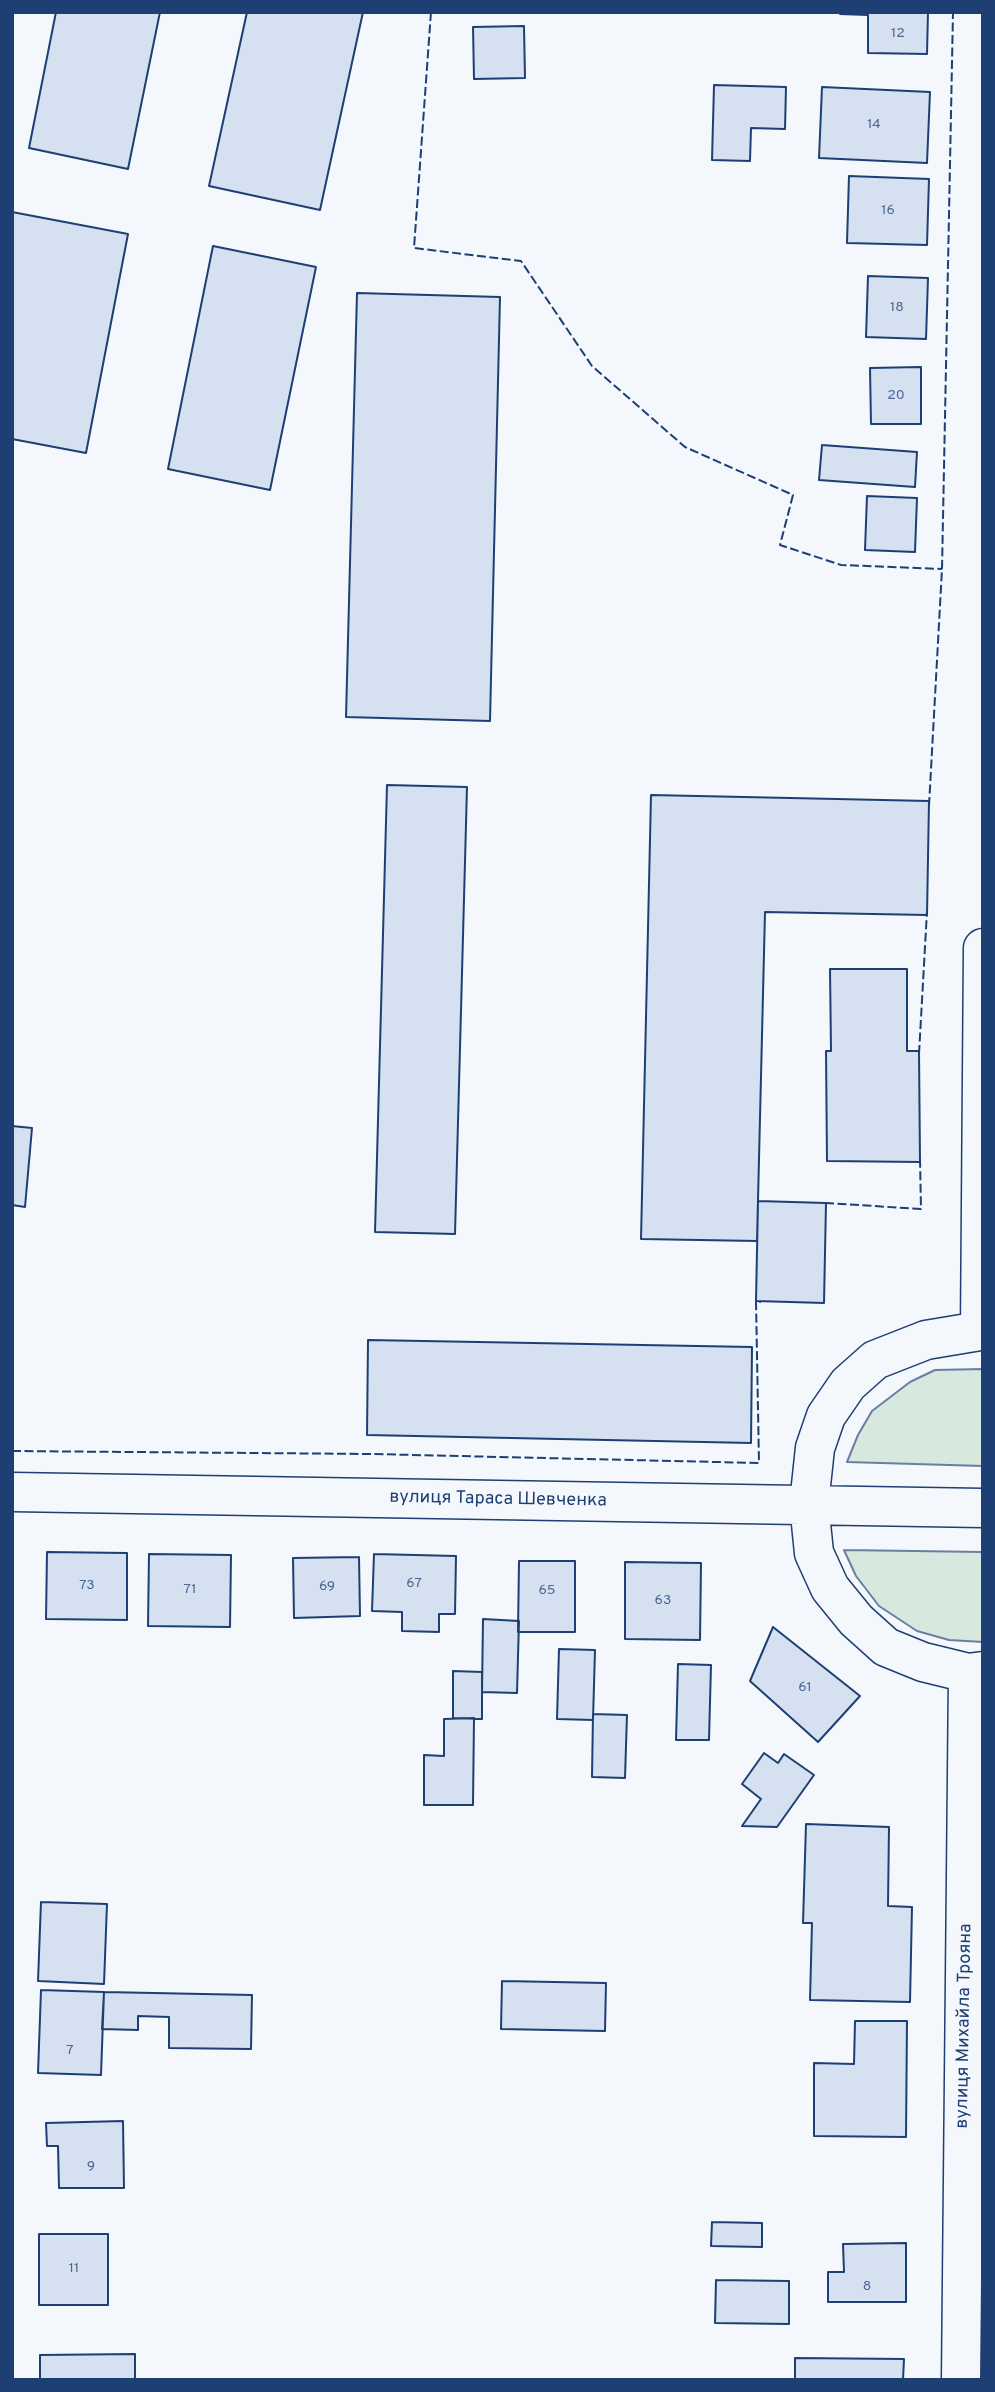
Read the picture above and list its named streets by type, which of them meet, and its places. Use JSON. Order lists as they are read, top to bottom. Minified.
{"streets":{"street":["вулиця Тараса Шевченка","вулиця Михайла Трояна"]},"crossings":[["вулиця Тараса Шевченка","вулиця Михайла Трояна"]],"house_numbers":["12","14","16","18","20","67","73","69","71","65","63","61","7","9","11","8"]}
